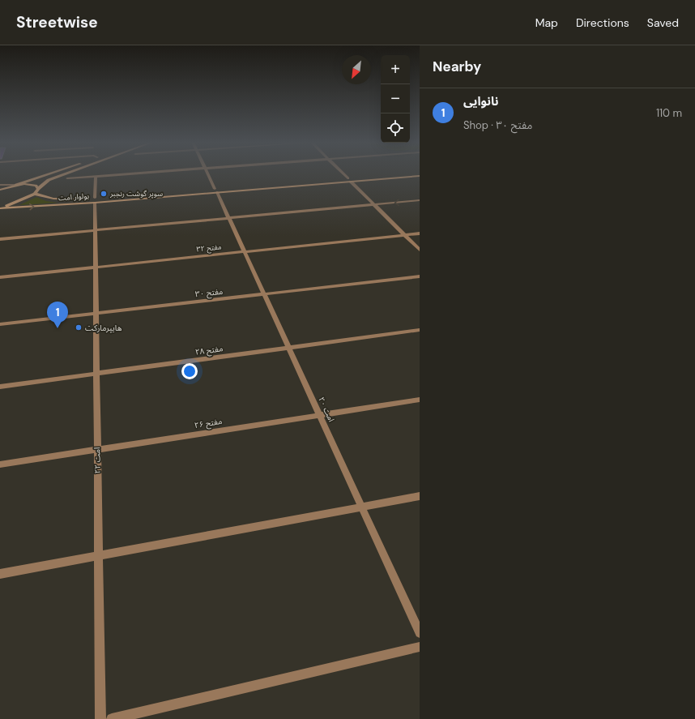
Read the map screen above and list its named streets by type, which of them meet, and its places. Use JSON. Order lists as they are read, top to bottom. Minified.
{"streets":{"main road":["بولوار امت"],"street":["مفتح ۳۲","مفتح ۳۰","مفتح ۲۸","امت ۲۰","مفتح ۲۶","امت ۲۲"]},"crossings":[["بولوار امت","امت ۲۰"],["بولوار امت","امت ۲۲"],["مفتح ۳۲","امت ۲۰"],["مفتح ۳۲","امت ۲۲"],["مفتح ۳۰","امت ۲۰"],["مفتح ۳۰","امت ۲۲"],["مفتح ۲۸","امت ۲۰"],["مفتح ۲۸","امت ۲۲"],["امت ۲۰","مفتح ۲۶"],["مفتح ۲۶","امت ۲۲"]],"places":["سوپر گوشت رنجبر","هایپرمارکت"],"north":"bottom left","page":{"header":"Streetwise","nav":["Map","Directions","Saved"],"heading":"Nearby","map_buttons":["+","−"],"list":[{"mark":"1","name":"نانوایی","note":"Shop · مفتح ۳۰","value":"110 m"}],"pins":"1"}}
